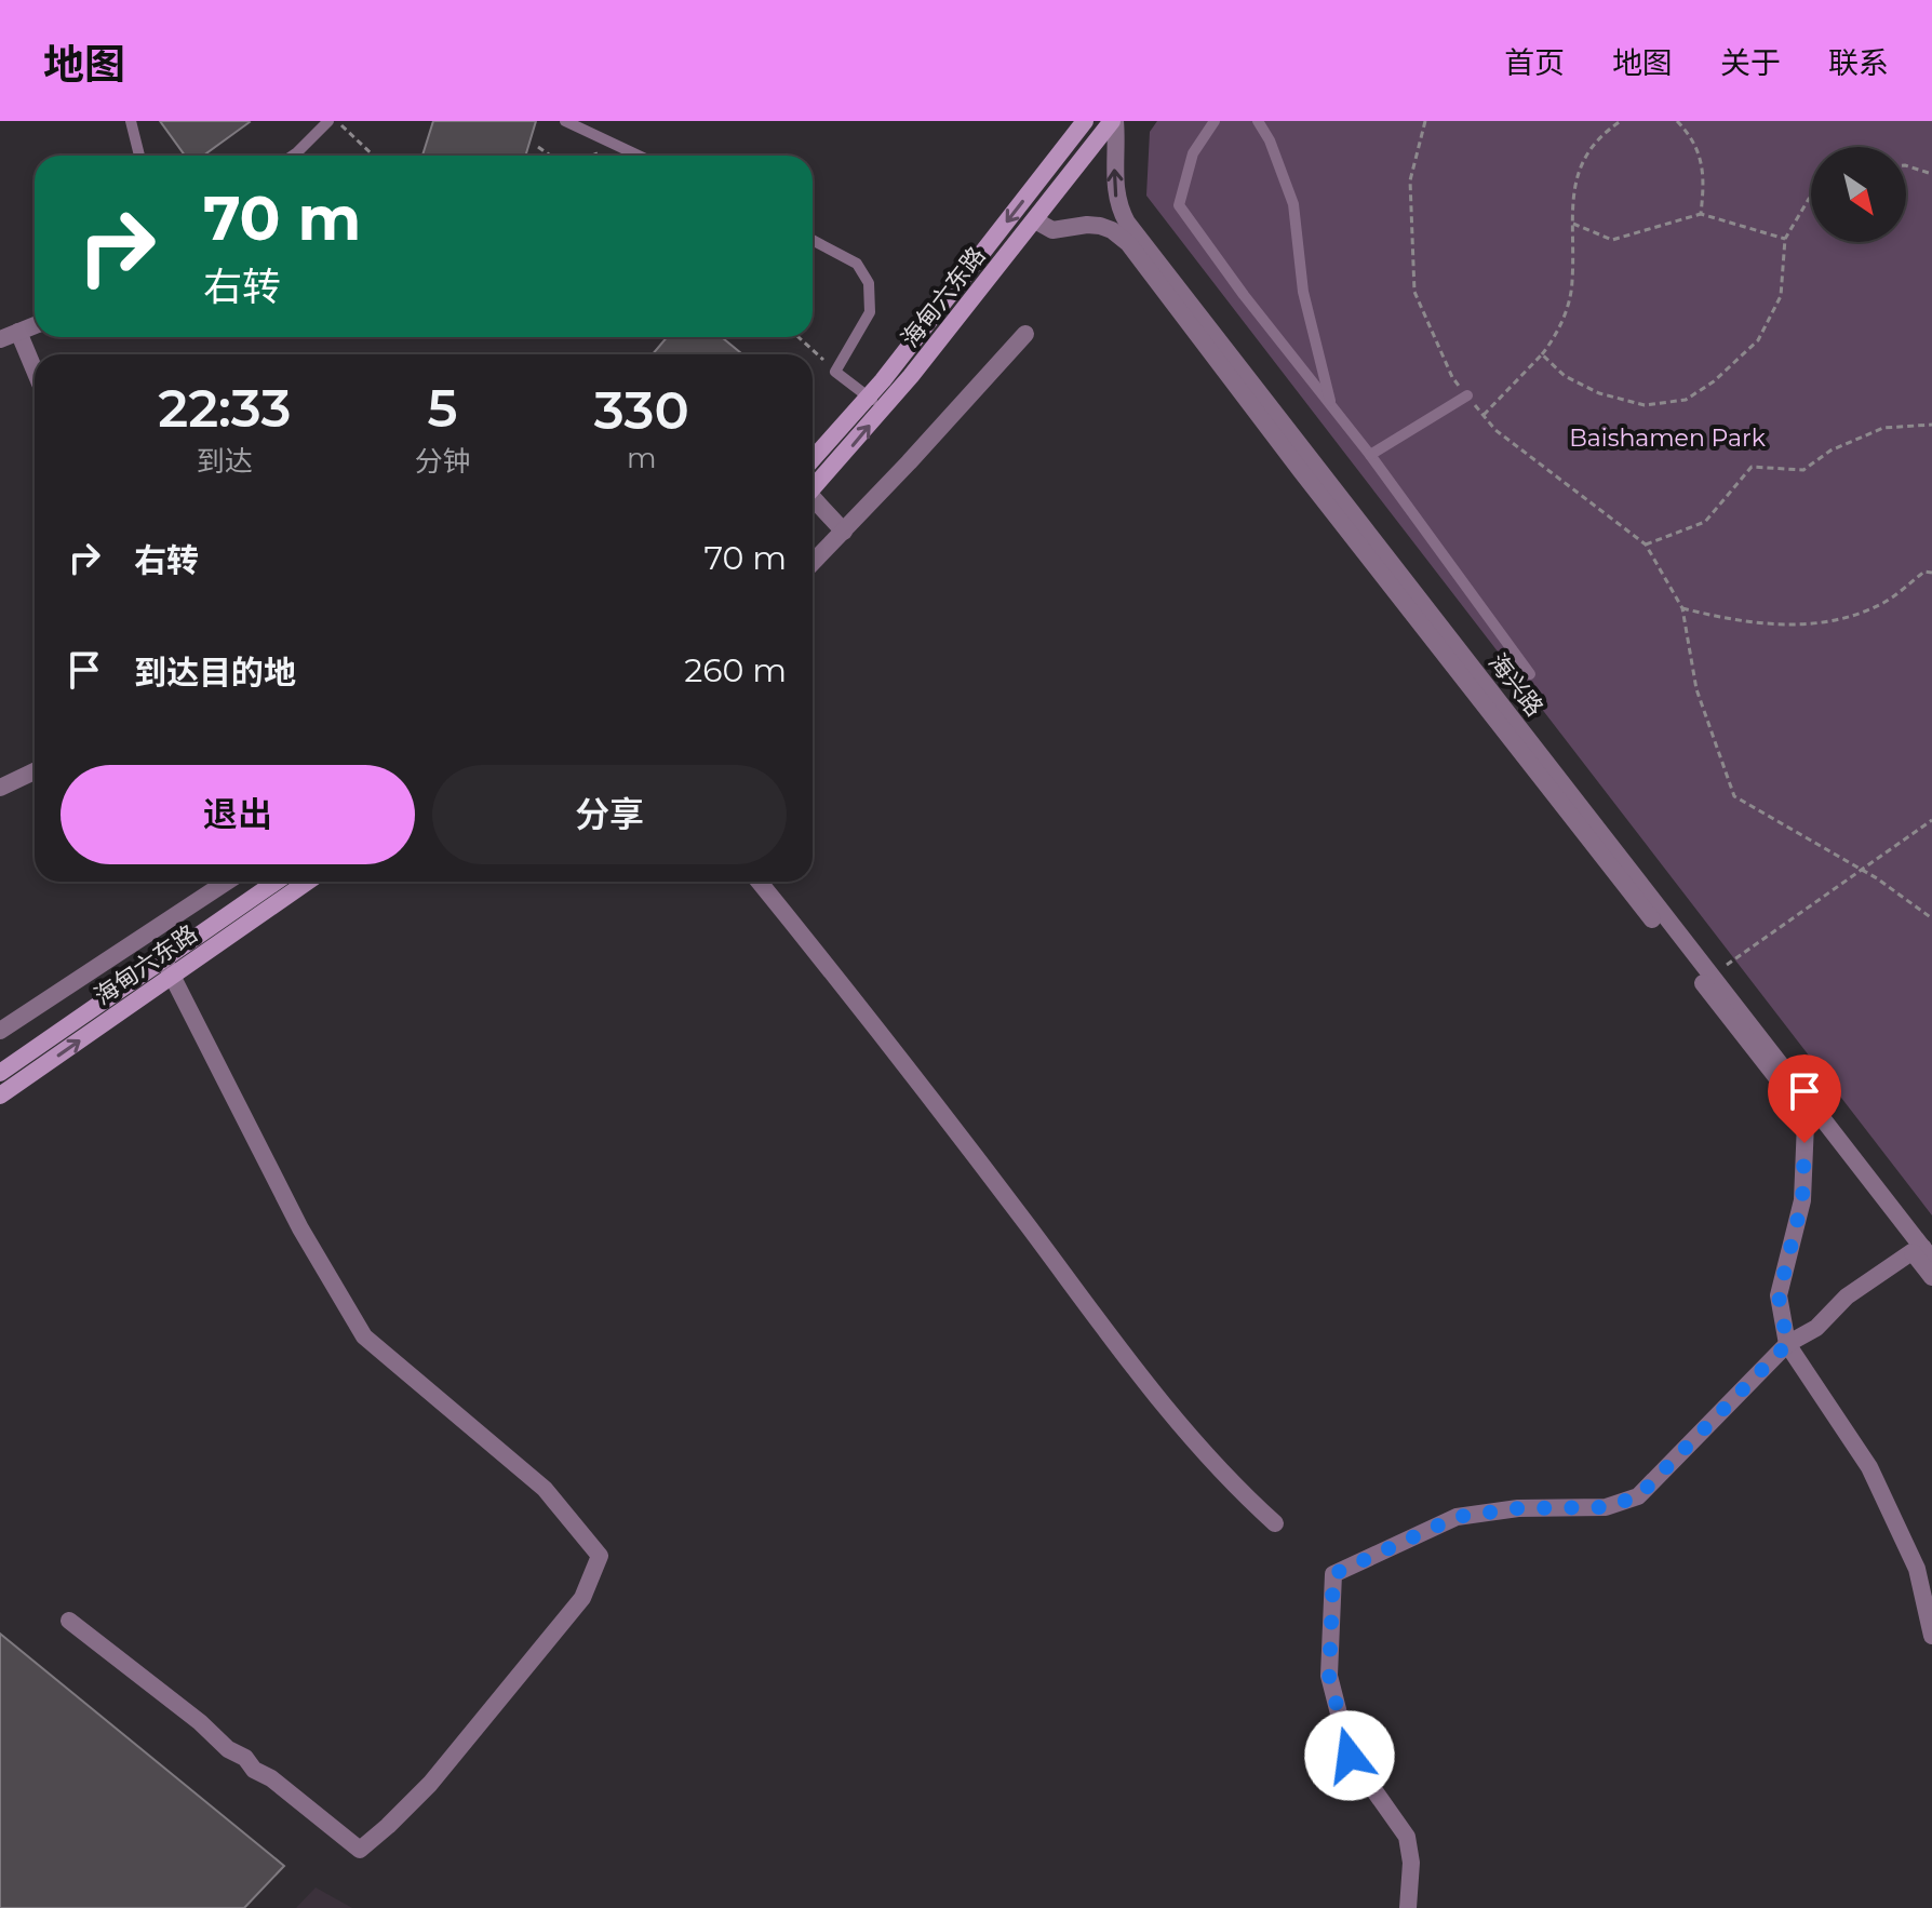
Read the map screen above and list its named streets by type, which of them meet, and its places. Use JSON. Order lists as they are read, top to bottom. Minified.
{"streets":{"main road":["海甸六东路"],"street":["海兴路"]},"crossings":[["海甸六东路","海兴路"]],"parks":["Baishamen Park"],"north":"bottom right","page":{"header":"地图","nav":["首页","地图","关于","联系"],"turn":["70 m","右转"],"eta":["22:33","到达","5","分钟","330","m"],"list":[{"name":"右转","value":"70 m"},{"name":"到达目的地","value":"260 m"}],"buttons":["退出","分享"]}}
